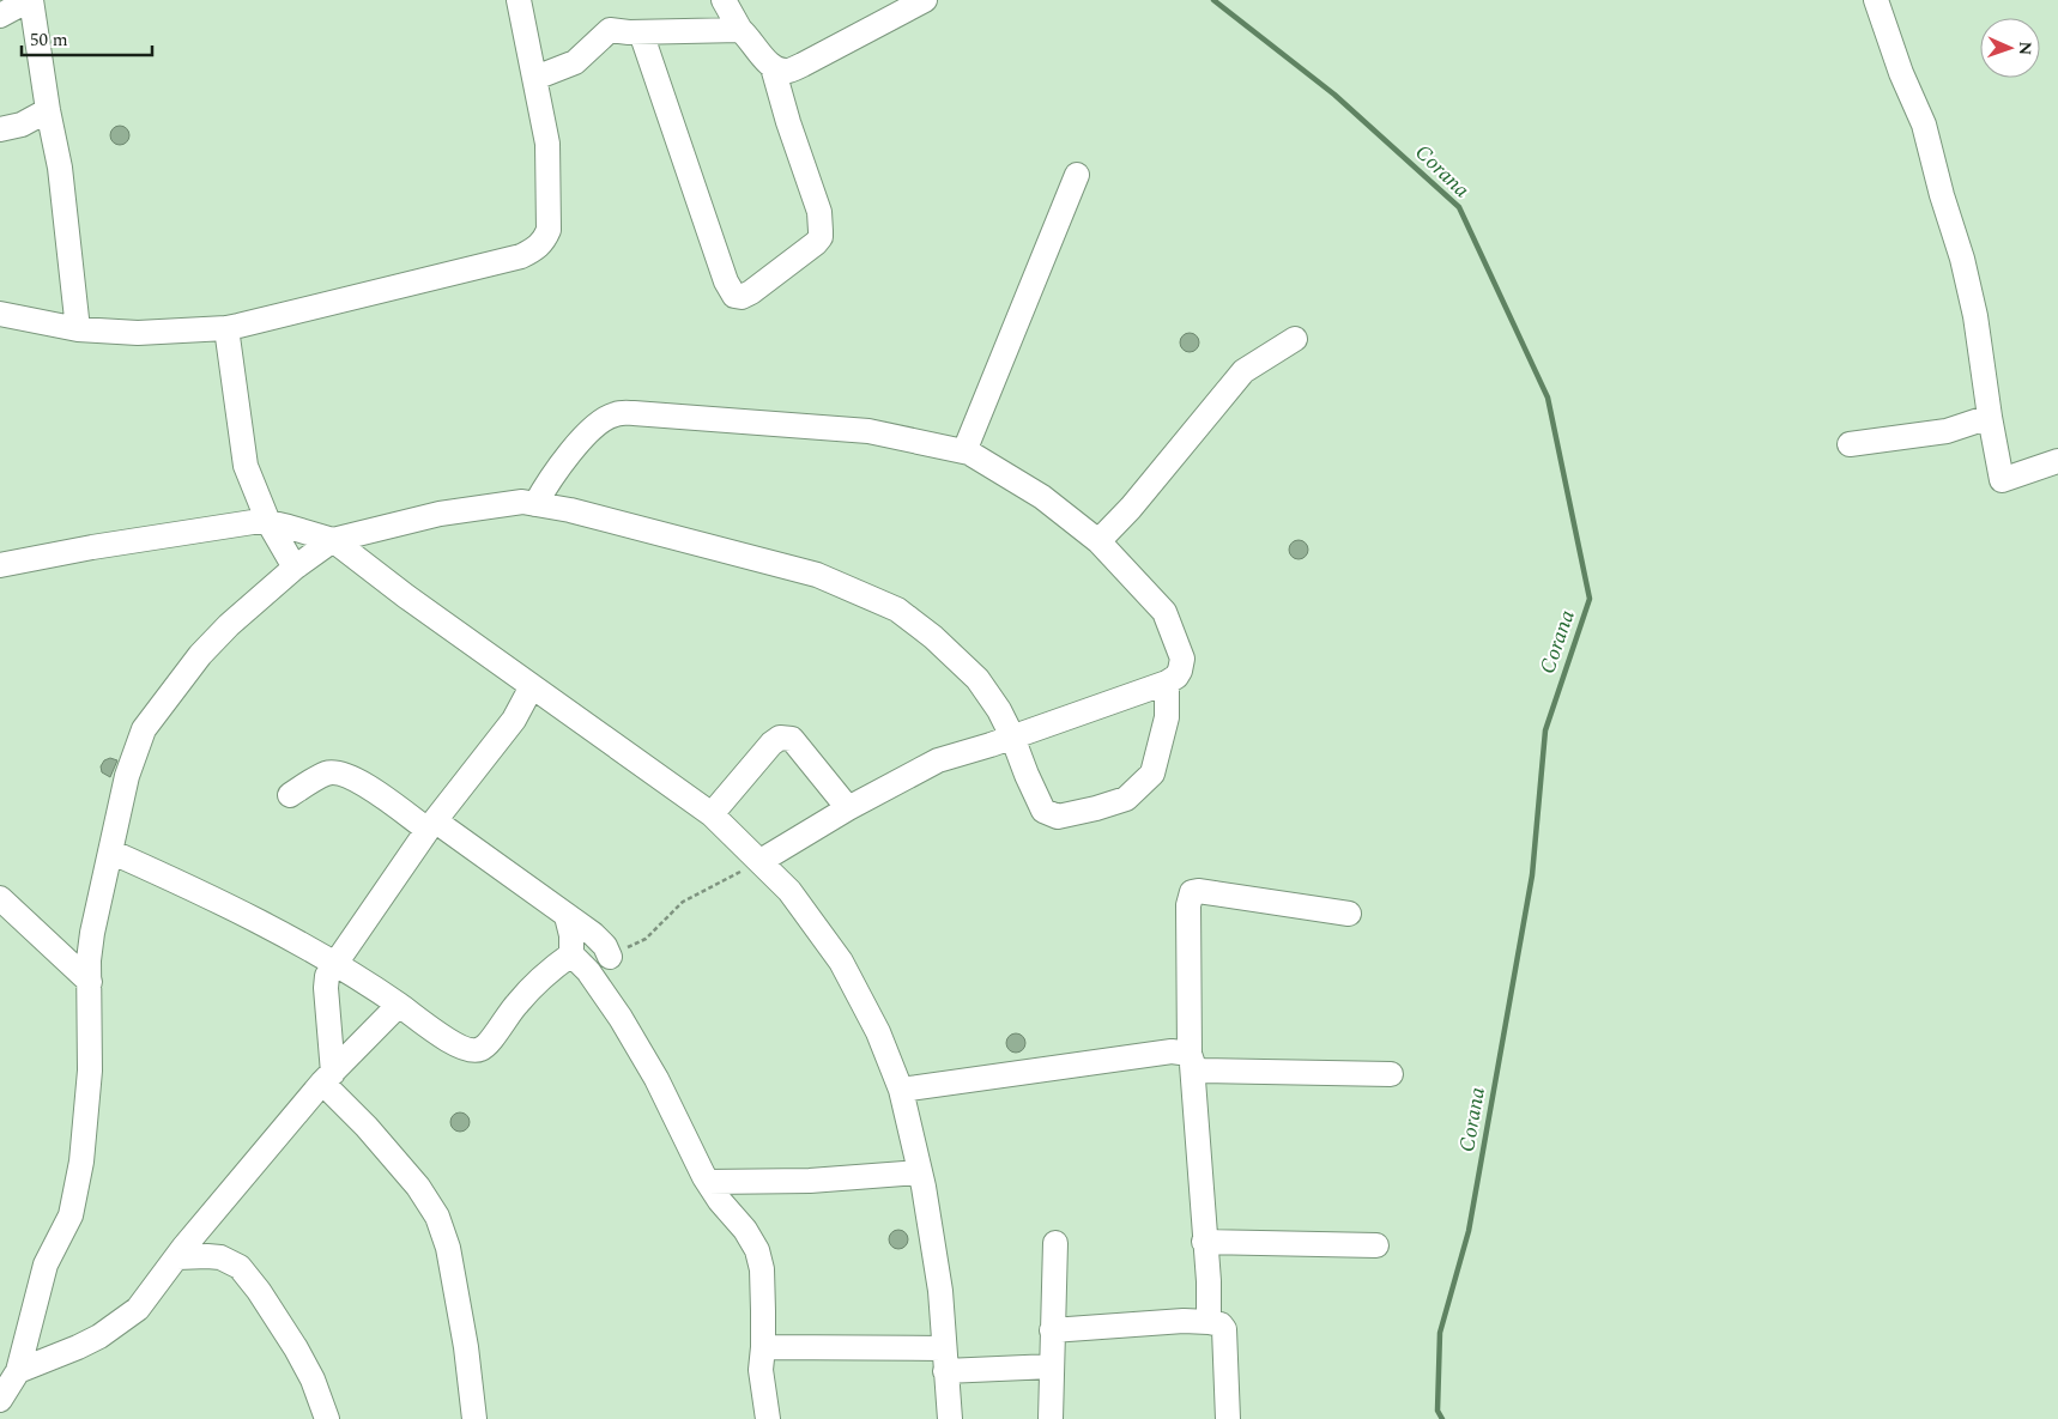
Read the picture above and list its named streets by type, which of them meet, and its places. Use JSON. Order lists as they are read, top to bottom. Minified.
{"water":["Corana"],"scale_bar":"50 m","north":"right"}
